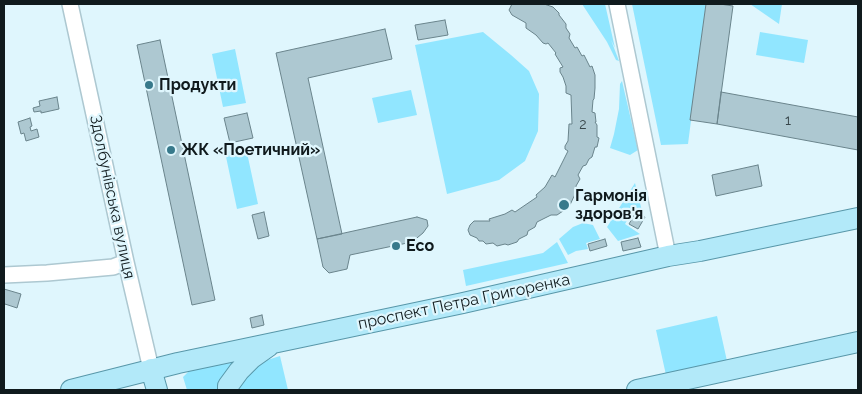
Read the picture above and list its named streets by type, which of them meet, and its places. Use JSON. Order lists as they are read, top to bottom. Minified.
{"streets":{"main road":["Здолбунівська вулиця","проспект Петра Григоренка"]},"crossings":[["Здолбунівська вулиця","проспект Петра Григоренка"]],"places":["Продукти","ЖК «Поетичний»","Гармонія здоров'я","Eco"],"house_numbers":["1","2"]}
